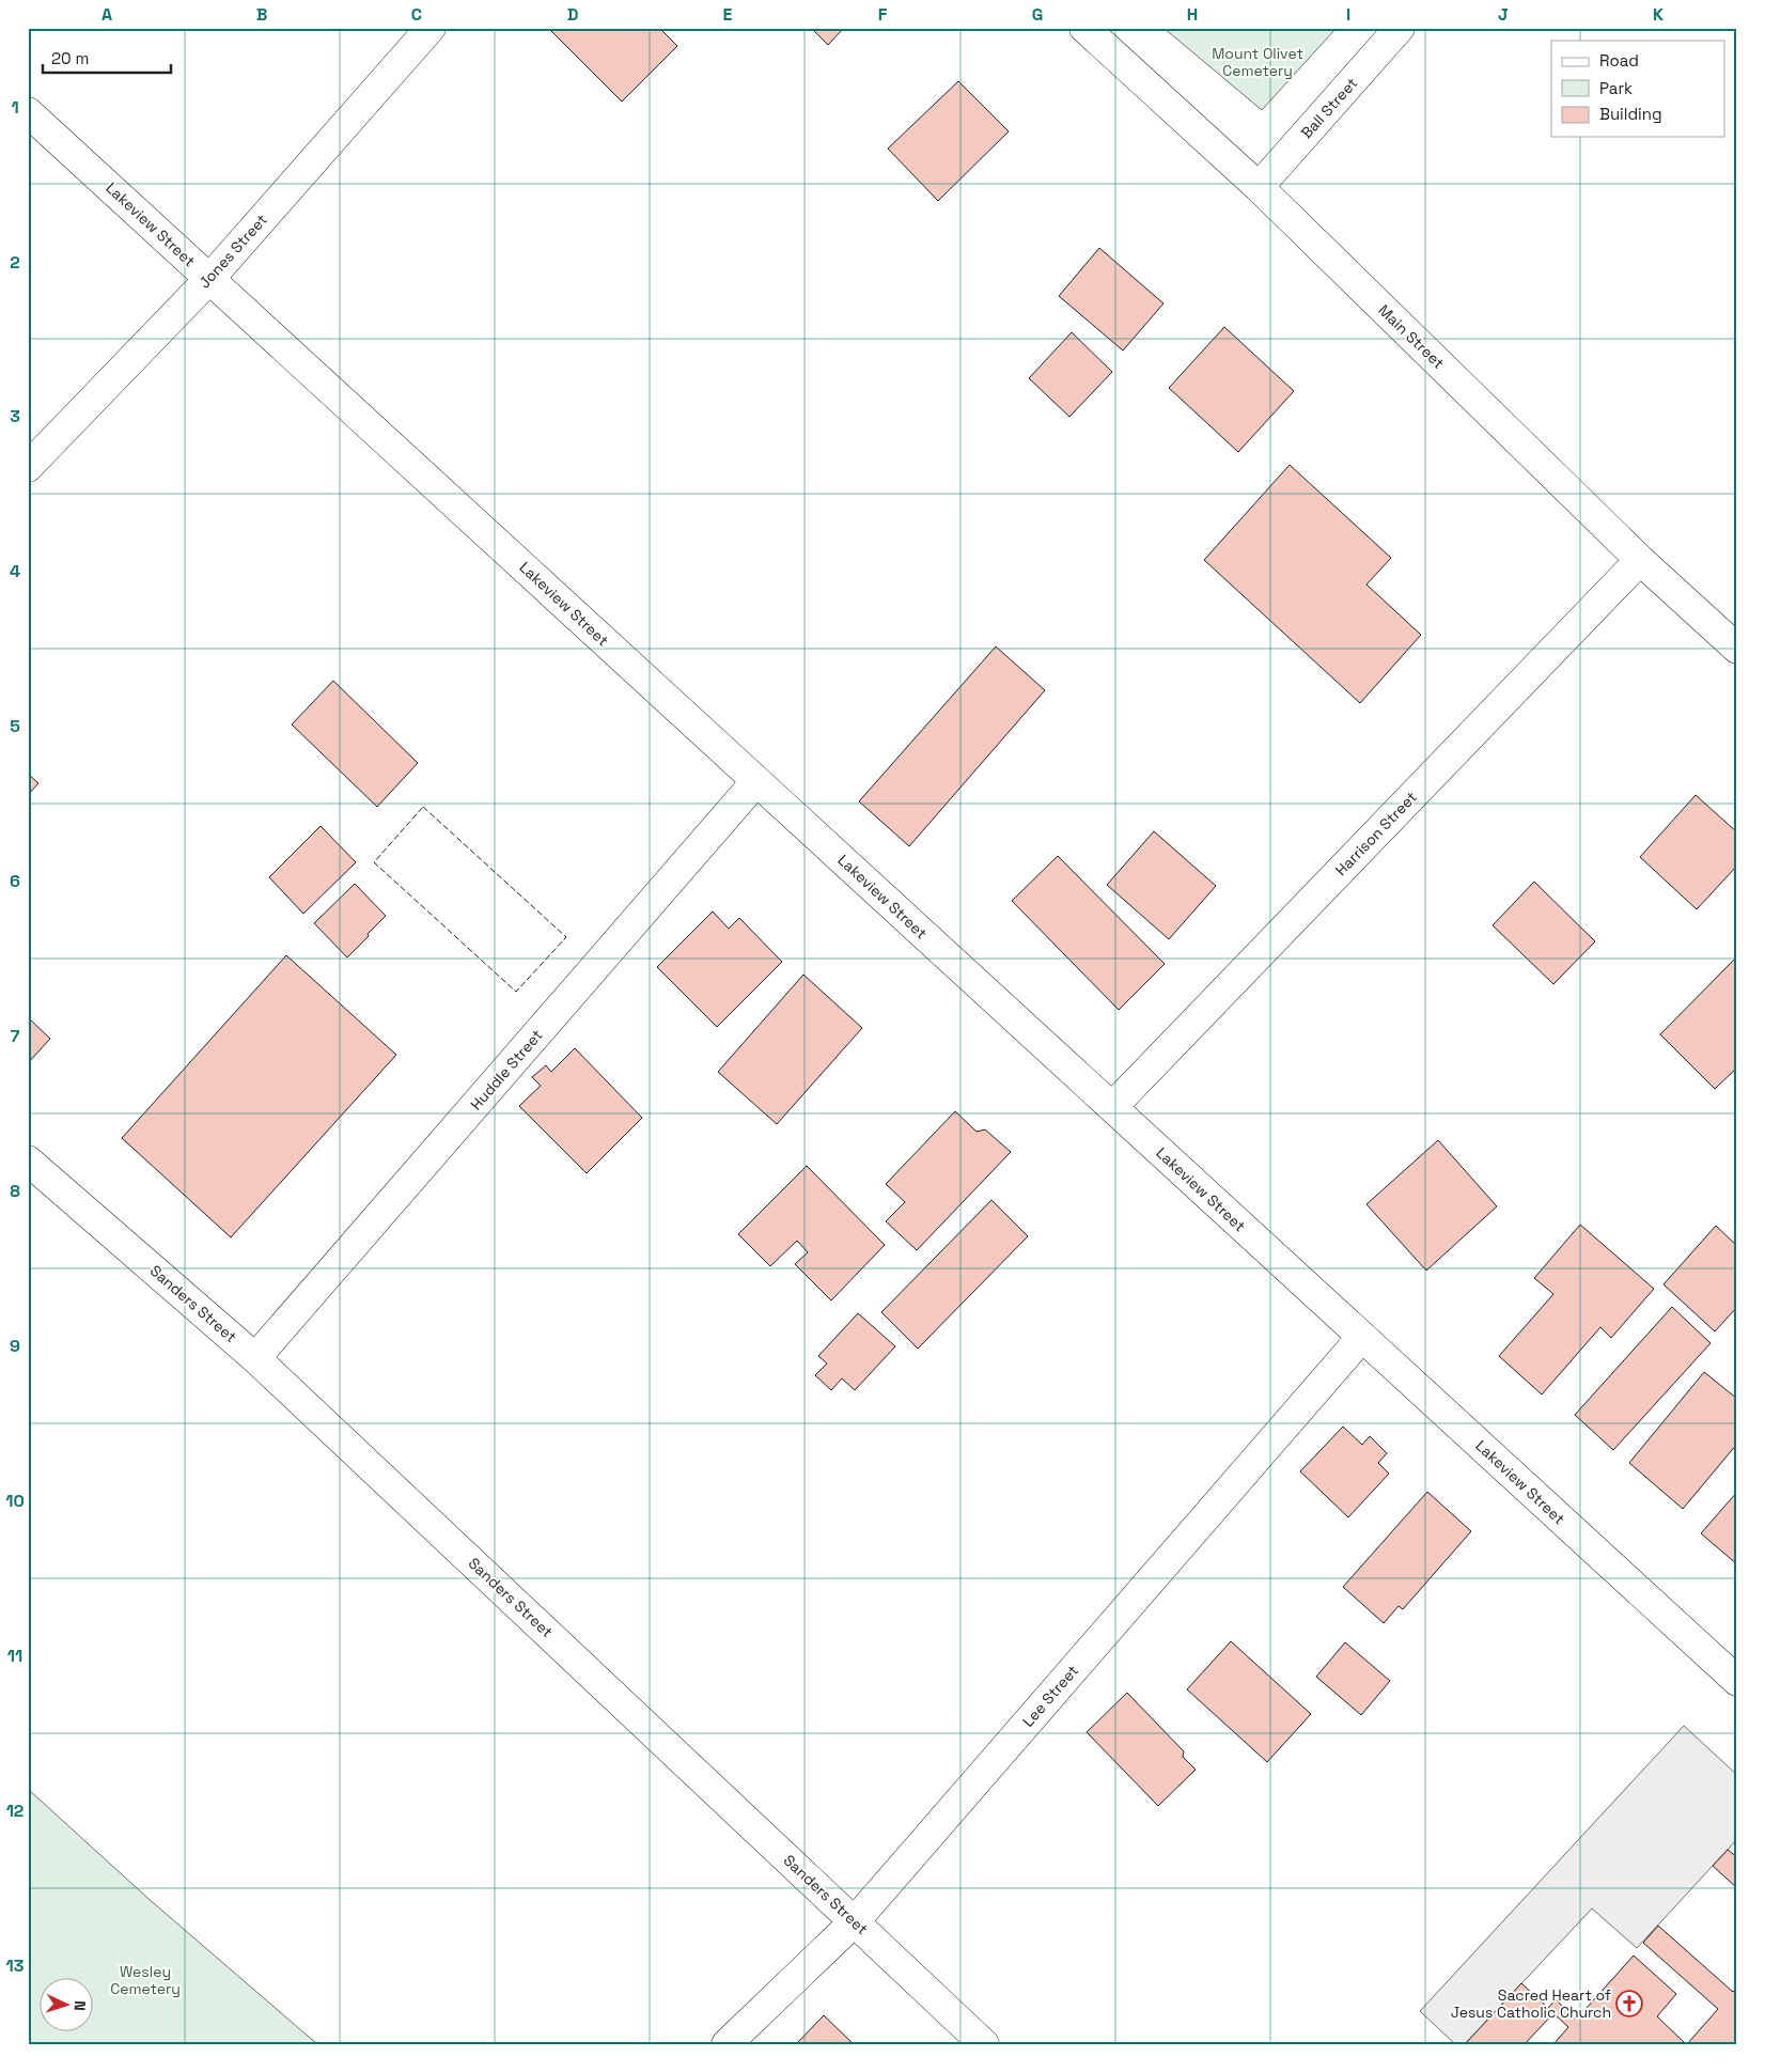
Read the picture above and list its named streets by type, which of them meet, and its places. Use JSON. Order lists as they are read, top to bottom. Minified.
{"streets":{"street":["Ball Street","Lakeview Street","Jones Street","Main Street","Harrison Street","Huddle Street","Sanders Street","Lee Street"]},"crossings":[["Ball Street","Main Street"],["Lakeview Street","Jones Street"],["Lakeview Street","Harrison Street"],["Lakeview Street","Huddle Street"],["Lakeview Street","Lee Street"],["Main Street","Harrison Street"],["Huddle Street","Sanders Street"],["Sanders Street","Lee Street"]],"parks":["Mount Olivet Cemetery","Wesley Cemetery"],"places":{"church":["Sacred Heart of Jesus Catholic Church"]},"legend":["Road","Park","Building"],"scale_bar":"20 m","north":"right","grid":{"columns":["A","B","C","D","E","F","G","H","I","J","K"],"rows":["1","2","3","4","5","6","7","8","9","10","11","12","13"]}}
